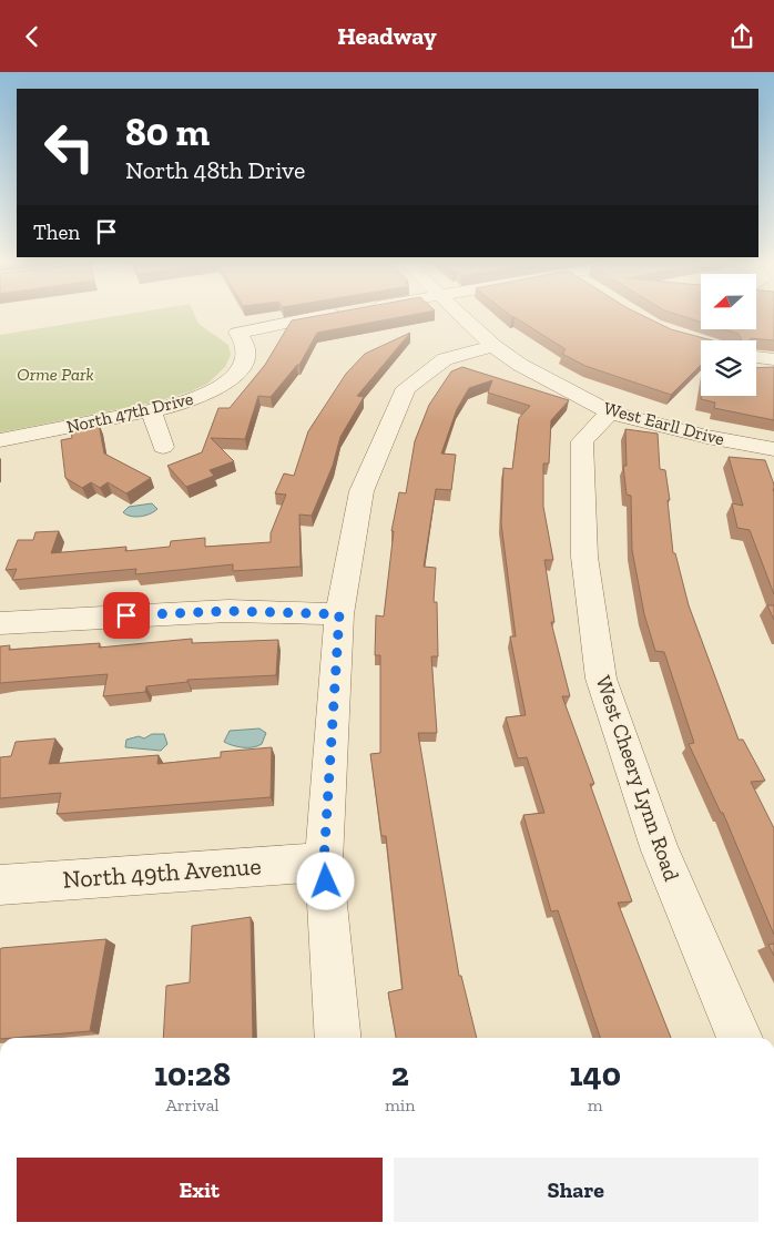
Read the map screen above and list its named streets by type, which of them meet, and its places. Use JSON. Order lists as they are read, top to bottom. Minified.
{"streets":{"street":["North 47th Drive","West Earll Drive","West Cheery Lynn Road","North 49th Avenue"]},"crossings":[["West Earll Drive","West Cheery Lynn Road"]],"parks":["Orme Park"],"north":"left","page":{"header":"Headway","turn":["80 m","North 48th Drive"],"then":"Then","eta":["10:28","Arrival","2","min","140","m"],"buttons":["Exit","Share"]}}
